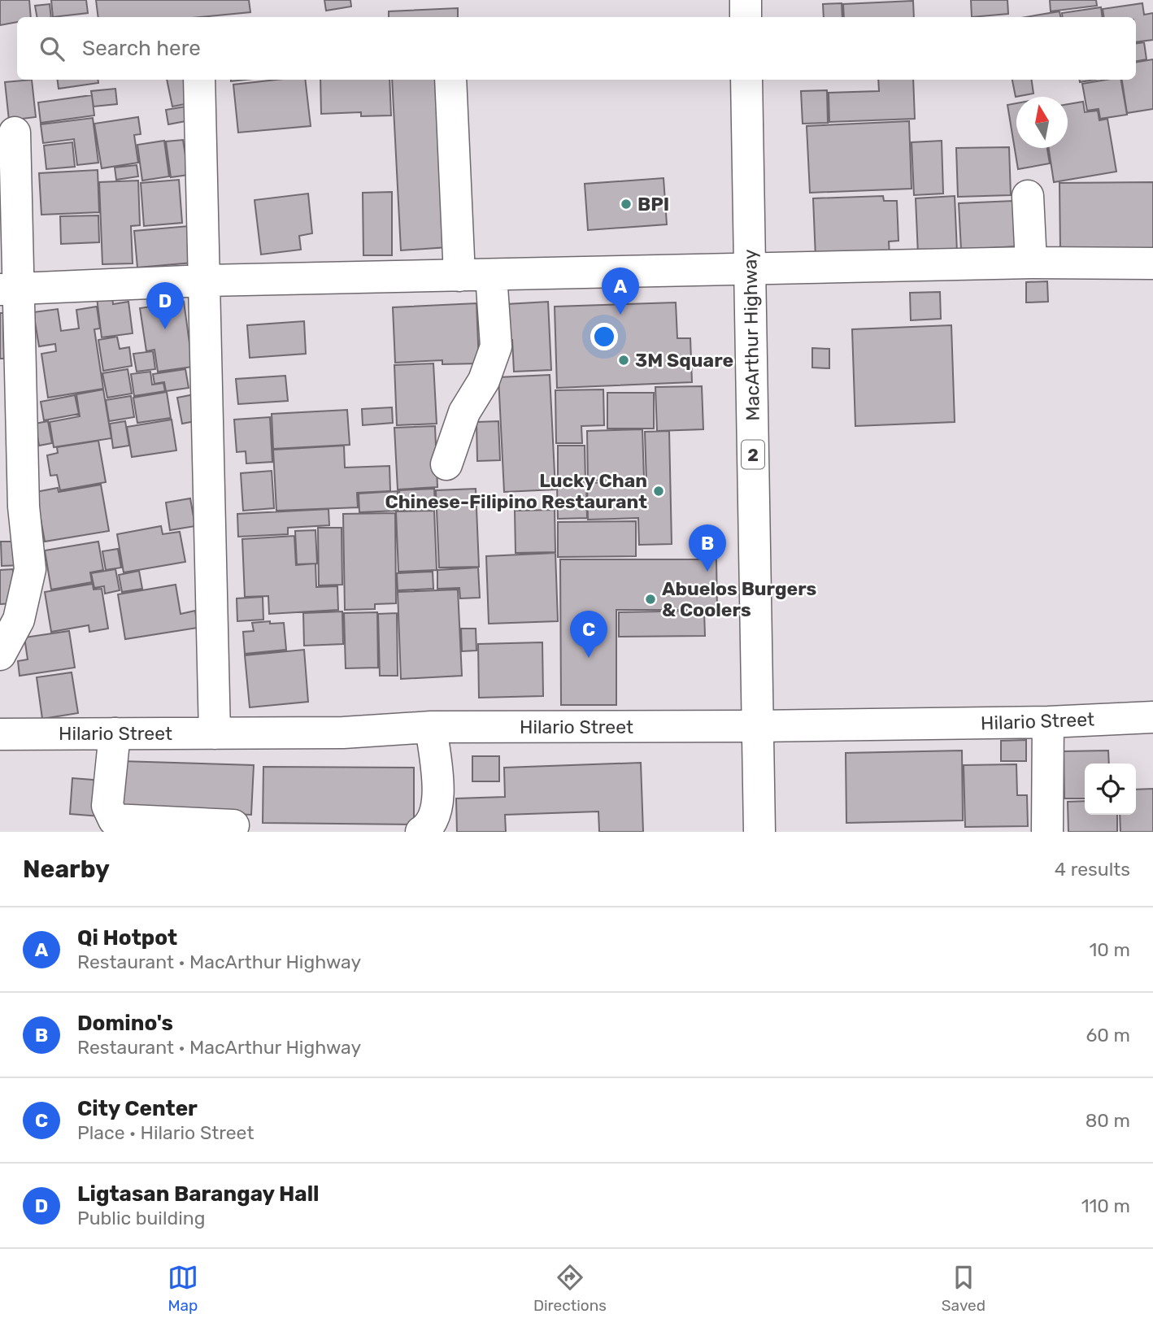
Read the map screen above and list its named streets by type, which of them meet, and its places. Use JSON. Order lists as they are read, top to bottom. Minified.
{"streets":{"main road":["MacArthur Highway","2","Hilario Street"]},"crossings":[["MacArthur Highway","Hilario Street"]],"places":["BPI","3M Square","Lucky Chan Chinese-Filipino Restaurant","Abuelos Burgers & Coolers"],"north":"top","page":{"search":"Search here","pins":["A","D","B","C"],"heading":["Nearby","4 results"],"list":[{"mark":"A","name":"Qi Hotpot","note":"Restaurant · MacArthur Highway","value":"10 m"},{"mark":"B","name":"Domino's","note":"Restaurant · MacArthur Highway","value":"60 m"},{"mark":"C","name":"City Center","note":"Place · Hilario Street","value":"80 m"},{"mark":"D","name":"Ligtasan Barangay Hall","note":"Public building","value":"110 m"}],"nav":["Map","Directions","Saved"]}}
